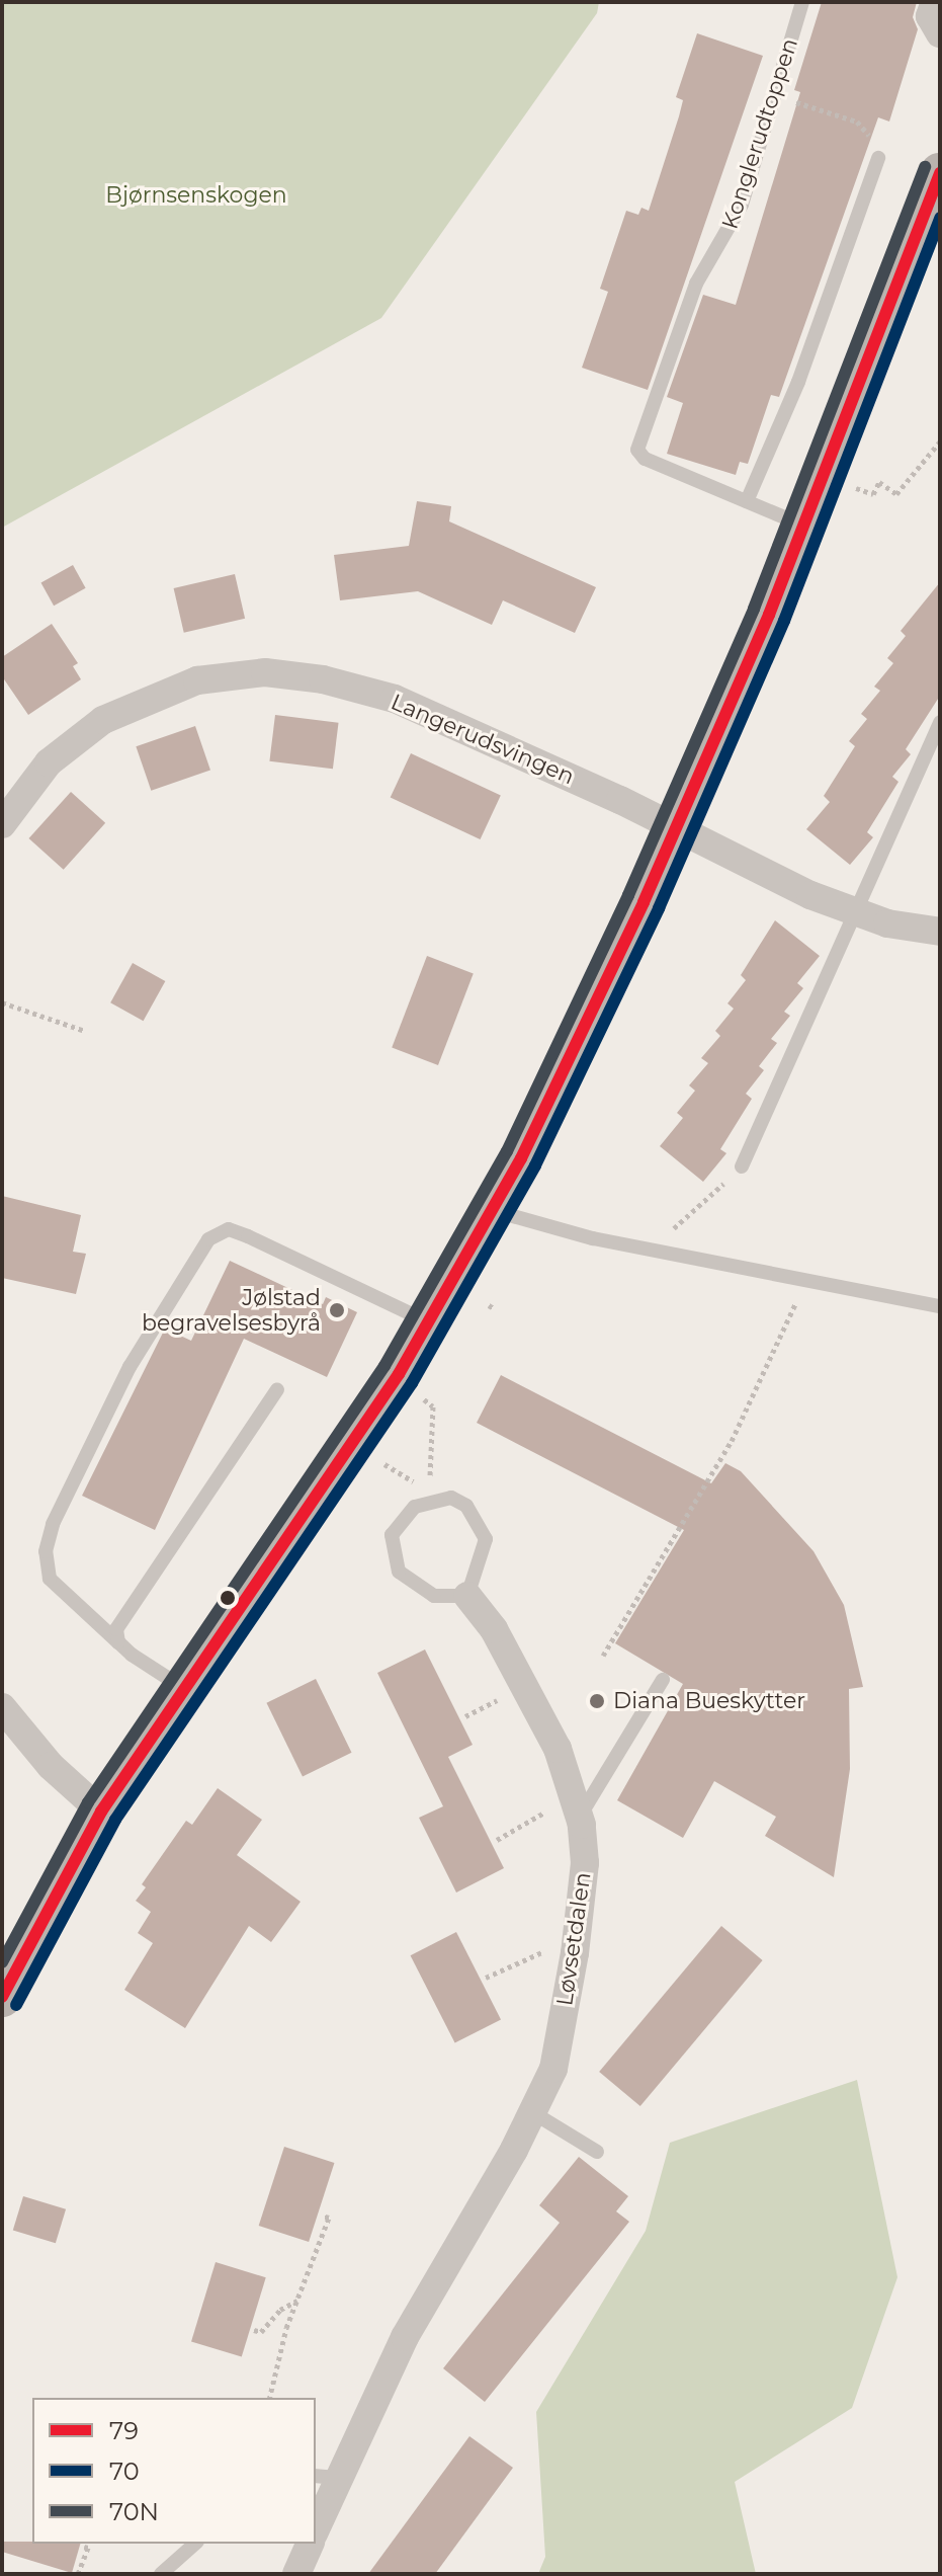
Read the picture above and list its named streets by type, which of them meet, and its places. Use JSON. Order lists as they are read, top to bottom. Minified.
{"streets":{"street":["Langerudsvingen","Løvsetdalen"],"lane":["Konglerudtoppen"]},"parks":["Bjørnsenskogen"],"places":["Jølstad begravelsesbyrå","Diana Bueskytter"],"lines":["transit line 70N","transit line 79","transit line 70"],"legend":["79","70","70N"]}
